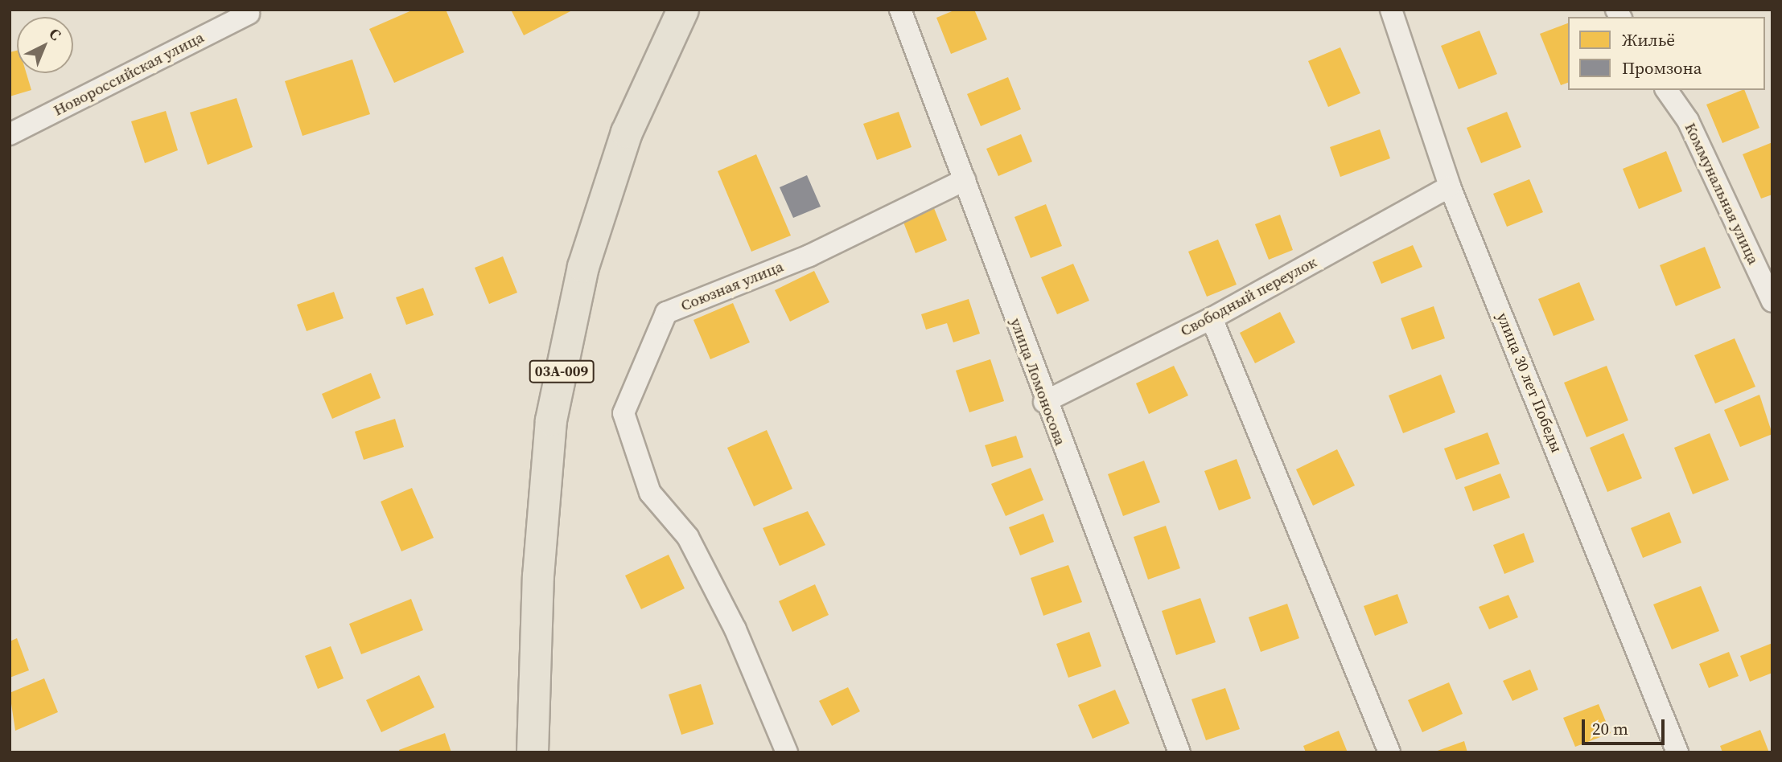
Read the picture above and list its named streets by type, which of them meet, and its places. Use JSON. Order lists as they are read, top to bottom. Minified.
{"streets":{"main road":["03А-009"],"street":["Новороссийская улица","Коммунальная улица","Союзная улица","Свободный переулок","улица Ломоносова","улица 30 лет Победы"]},"crossings":[["Союзная улица","улица Ломоносова"],["Свободный переулок","улица Ломоносова"],["Свободный переулок","улица 30 лет Победы"]],"legend":["Жильё","Промзона"],"scale_bar":"20 m","north":"top right"}
